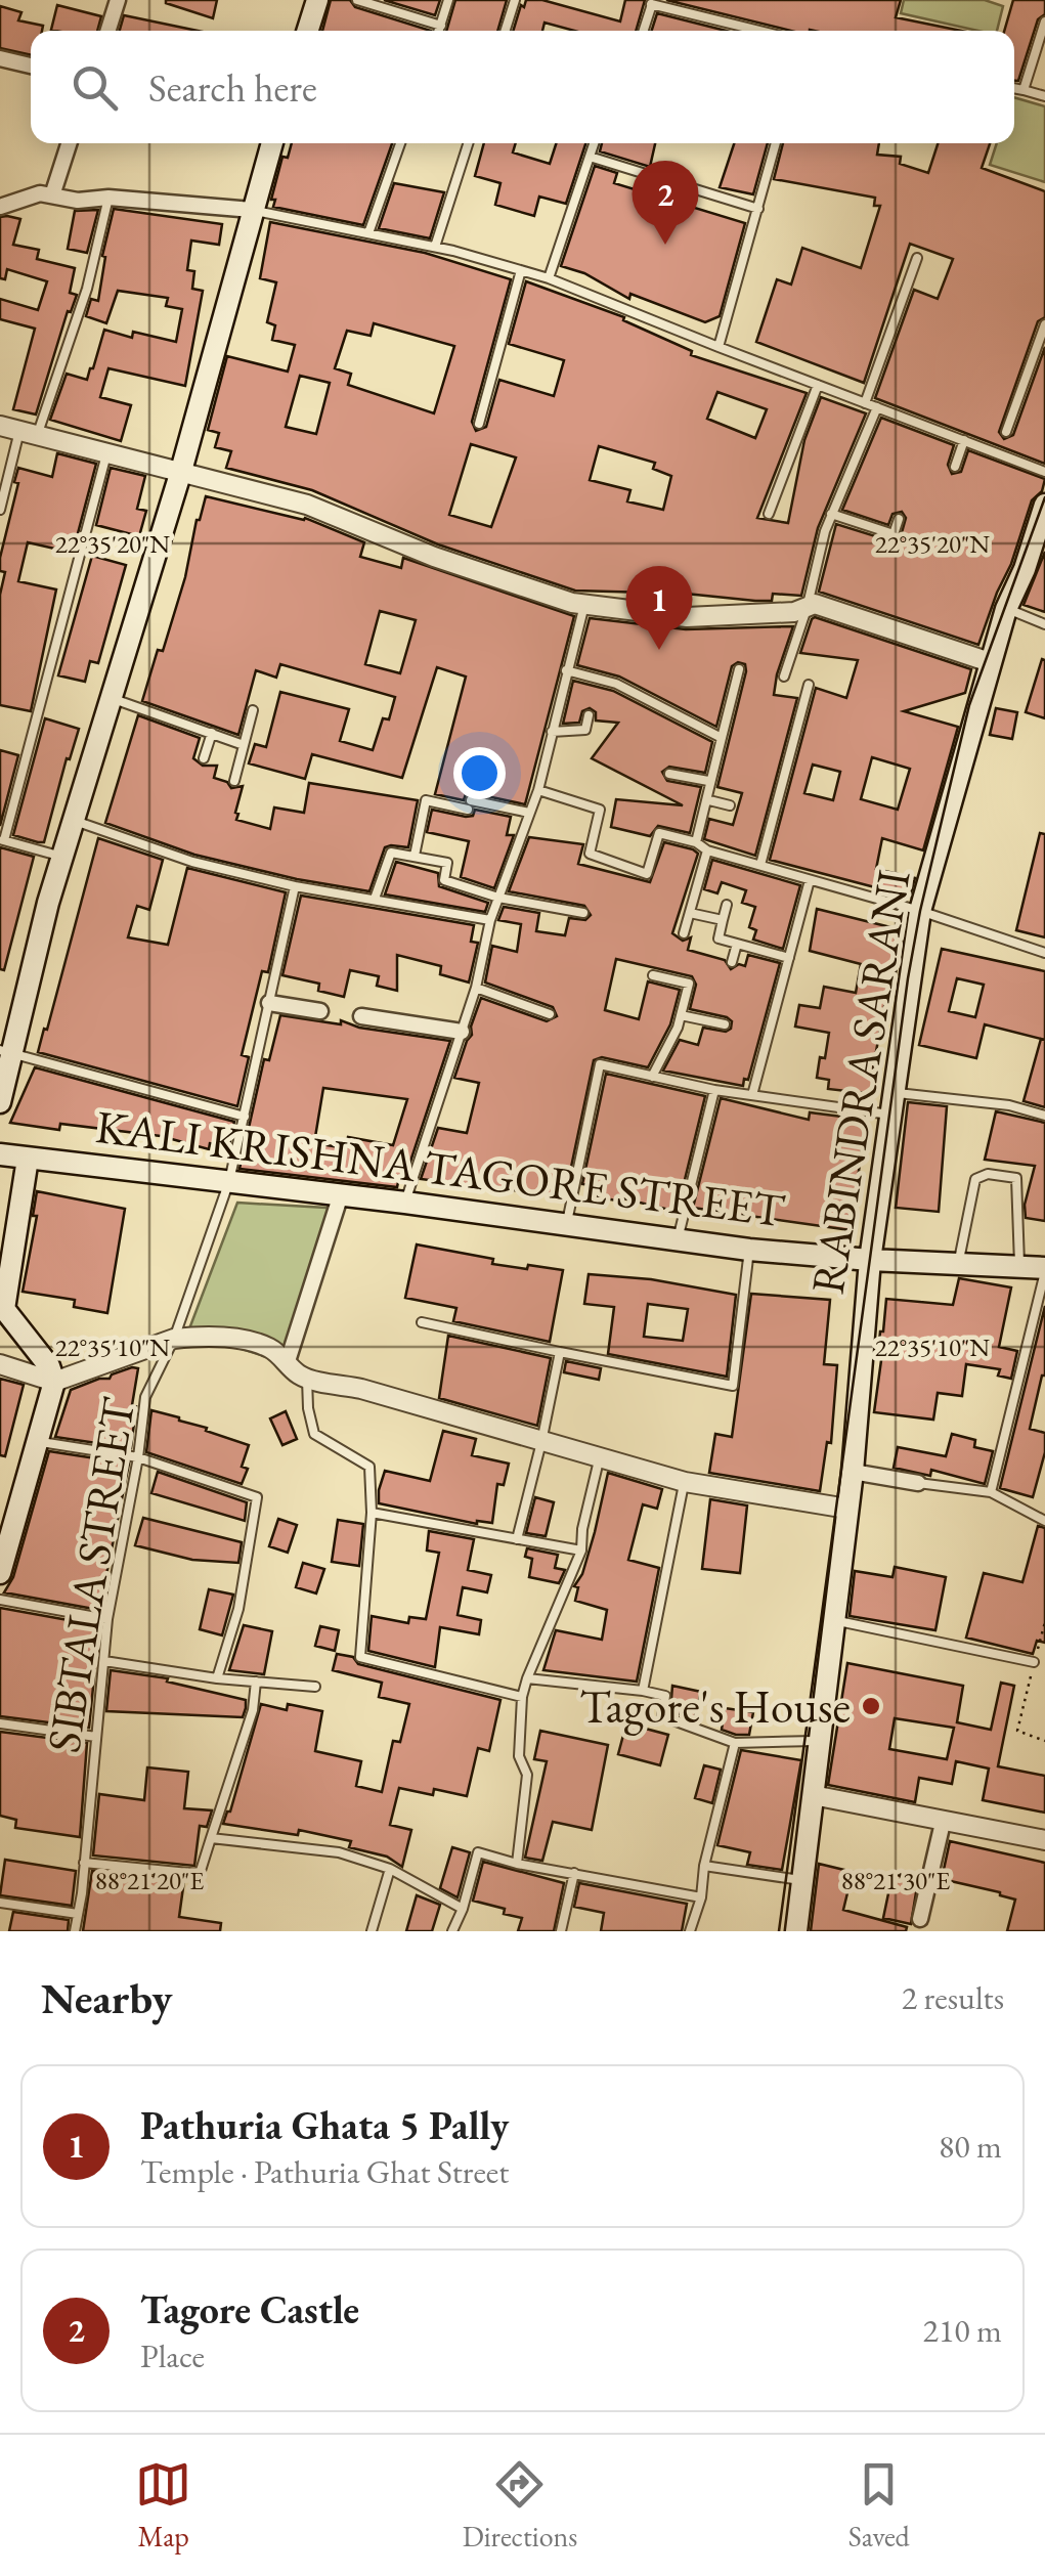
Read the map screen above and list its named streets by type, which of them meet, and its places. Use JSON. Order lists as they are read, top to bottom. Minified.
{"streets":{"main road":["RABINDRA SARANI","KALI KRISHNA TAGORE STREET"],"lane":["SIBTALA STREET"]},"crossings":[["RABINDRA SARANI","KALI KRISHNA TAGORE STREET"],["KALI KRISHNA TAGORE STREET","SIBTALA STREET"]],"places":["Tagore's House"],"page":{"search":"Search here","pins":["2","1"],"heading":["Nearby","2 results"],"list":[{"mark":"1","name":"Pathuria Ghata 5 Pally","note":"Temple · Pathuria Ghat Street","value":"80 m"},{"mark":"2","name":"Tagore Castle","note":"Place","value":"210 m"}],"nav":["Map","Directions","Saved"]},"coordinates":["22°35'20\"N","22°35'10\"N","88°21'20\"E","88°21'30\"E"]}
